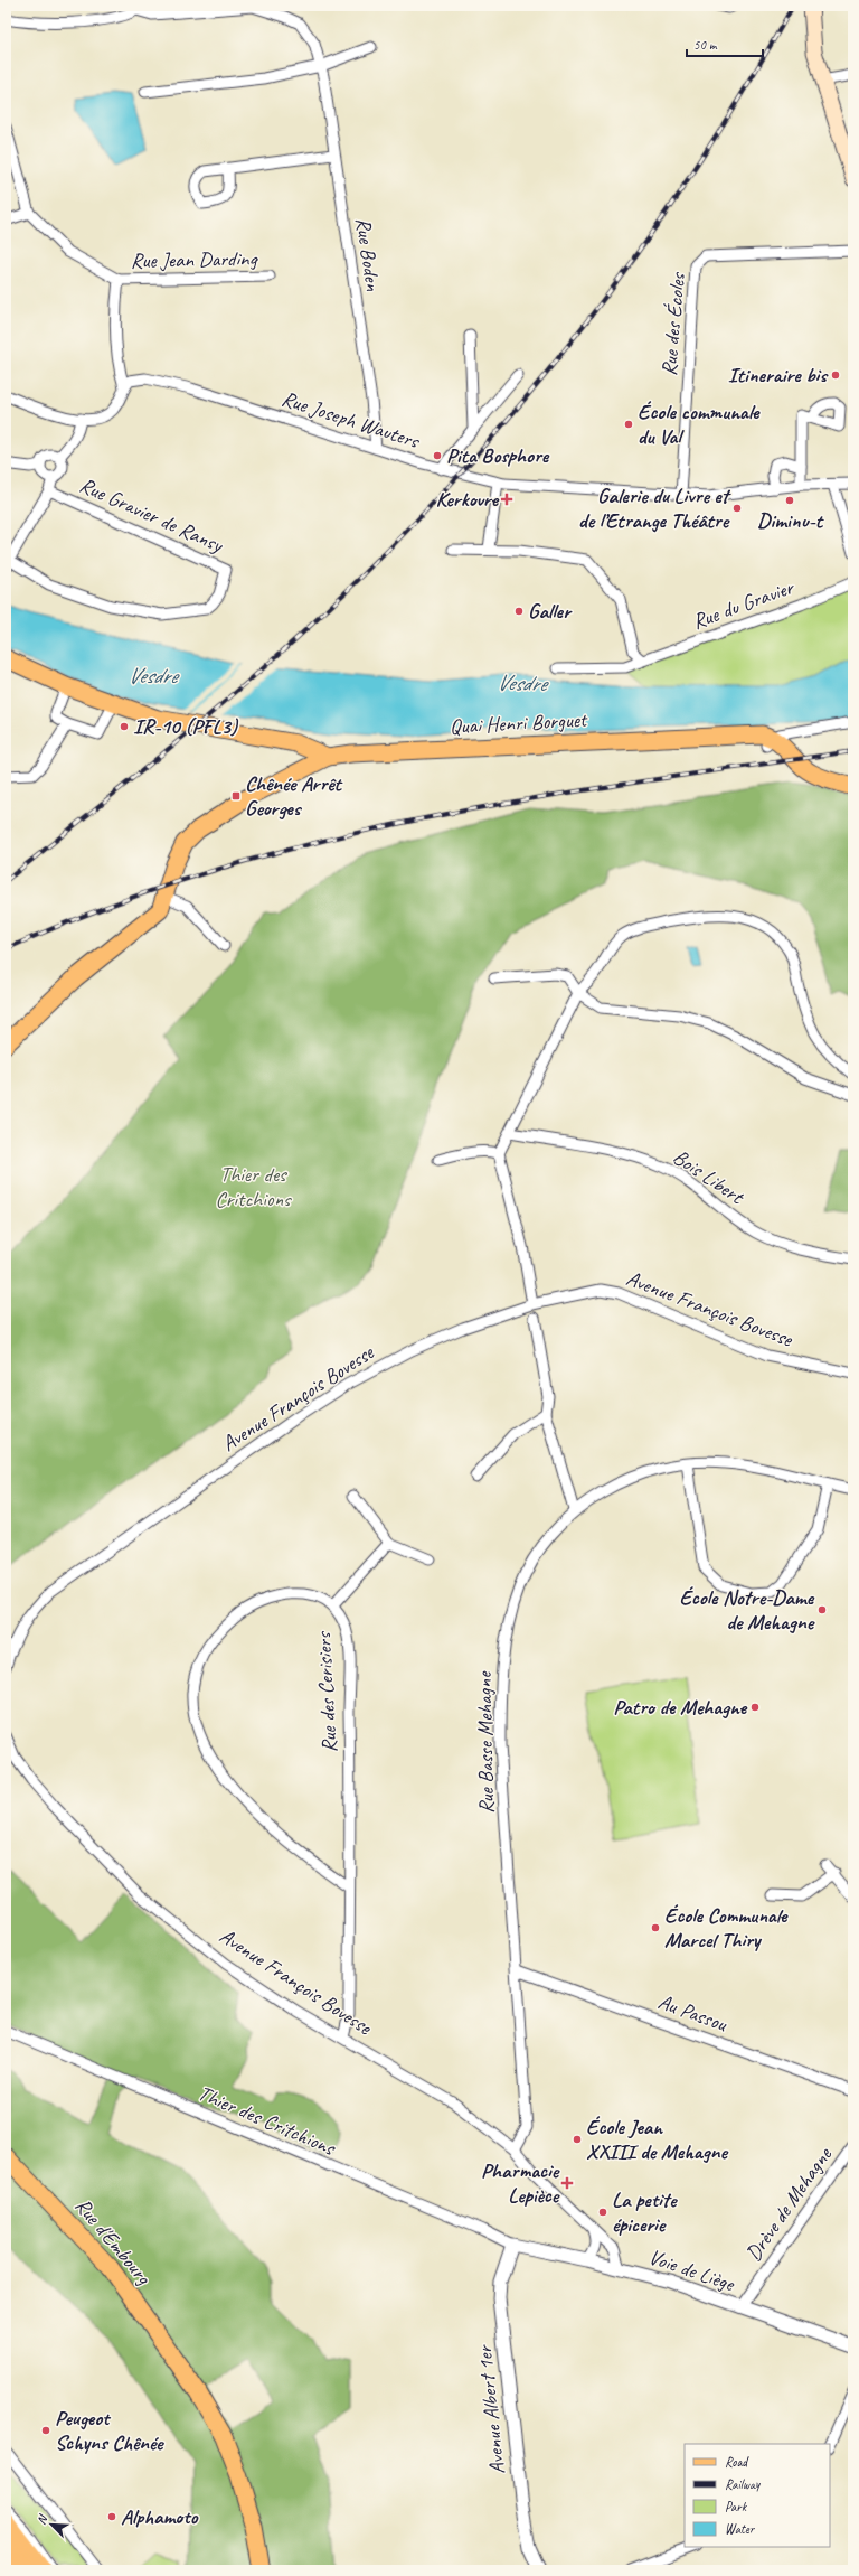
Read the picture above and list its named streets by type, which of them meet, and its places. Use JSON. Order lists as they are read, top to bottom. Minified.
{"streets":{"main road":["Quai Henri Borguet","Rue d'Embourg"],"street":["Rue Boden","Rue Jean Darding","Rue des Écoles","Rue Joseph Wauters","Rue Gravier de Ransy","Rue du Gravier","Bois Libert","Avenue François Bovesse","Rue des Cerisiers","Rue Basse Mehagne","Au Passou","Thier des Critchions","Drève de Mehagne","Voie de Liège","Avenue Albert 1er"]},"crossings":[["Rue Boden","Rue Joseph Wauters"],["Rue des Écoles","Rue Joseph Wauters"],["Avenue François Bovesse","Rue des Cerisiers"],["Avenue François Bovesse","Rue Basse Mehagne"],["Avenue François Bovesse","Voie de Liège"],["Rue Basse Mehagne","Au Passou"],["Thier des Critchions","Voie de Liège"],["Thier des Critchions","Avenue Albert 1er"],["Drève de Mehagne","Voie de Liège"],["Voie de Liège","Avenue Albert 1er"]],"water":["Vesdre"],"parks":["Thier des Critchions"],"places":{"other":["Itineraire bis","École communale du Val","Pita Bosphore","Diminu-t","Galerie du Livre et de l’Etrange Théâtre","Galler","IR-10 (PFL3)","École Notre-Dame de Mehagne","Patro de Mehagne","École Communale Marcel Thiry","École Jean XXIII de Mehagne","La petite épicerie","Peugeot Schyns Chênée","Alphamoto"],"health":["Kerkovre","Pharmacie Lepièce"],"transit":["Chênée Arrêt Georges"]},"legend":["Road","Railway","Park","Water"],"scale_bar":"50 m","north":"top left"}
